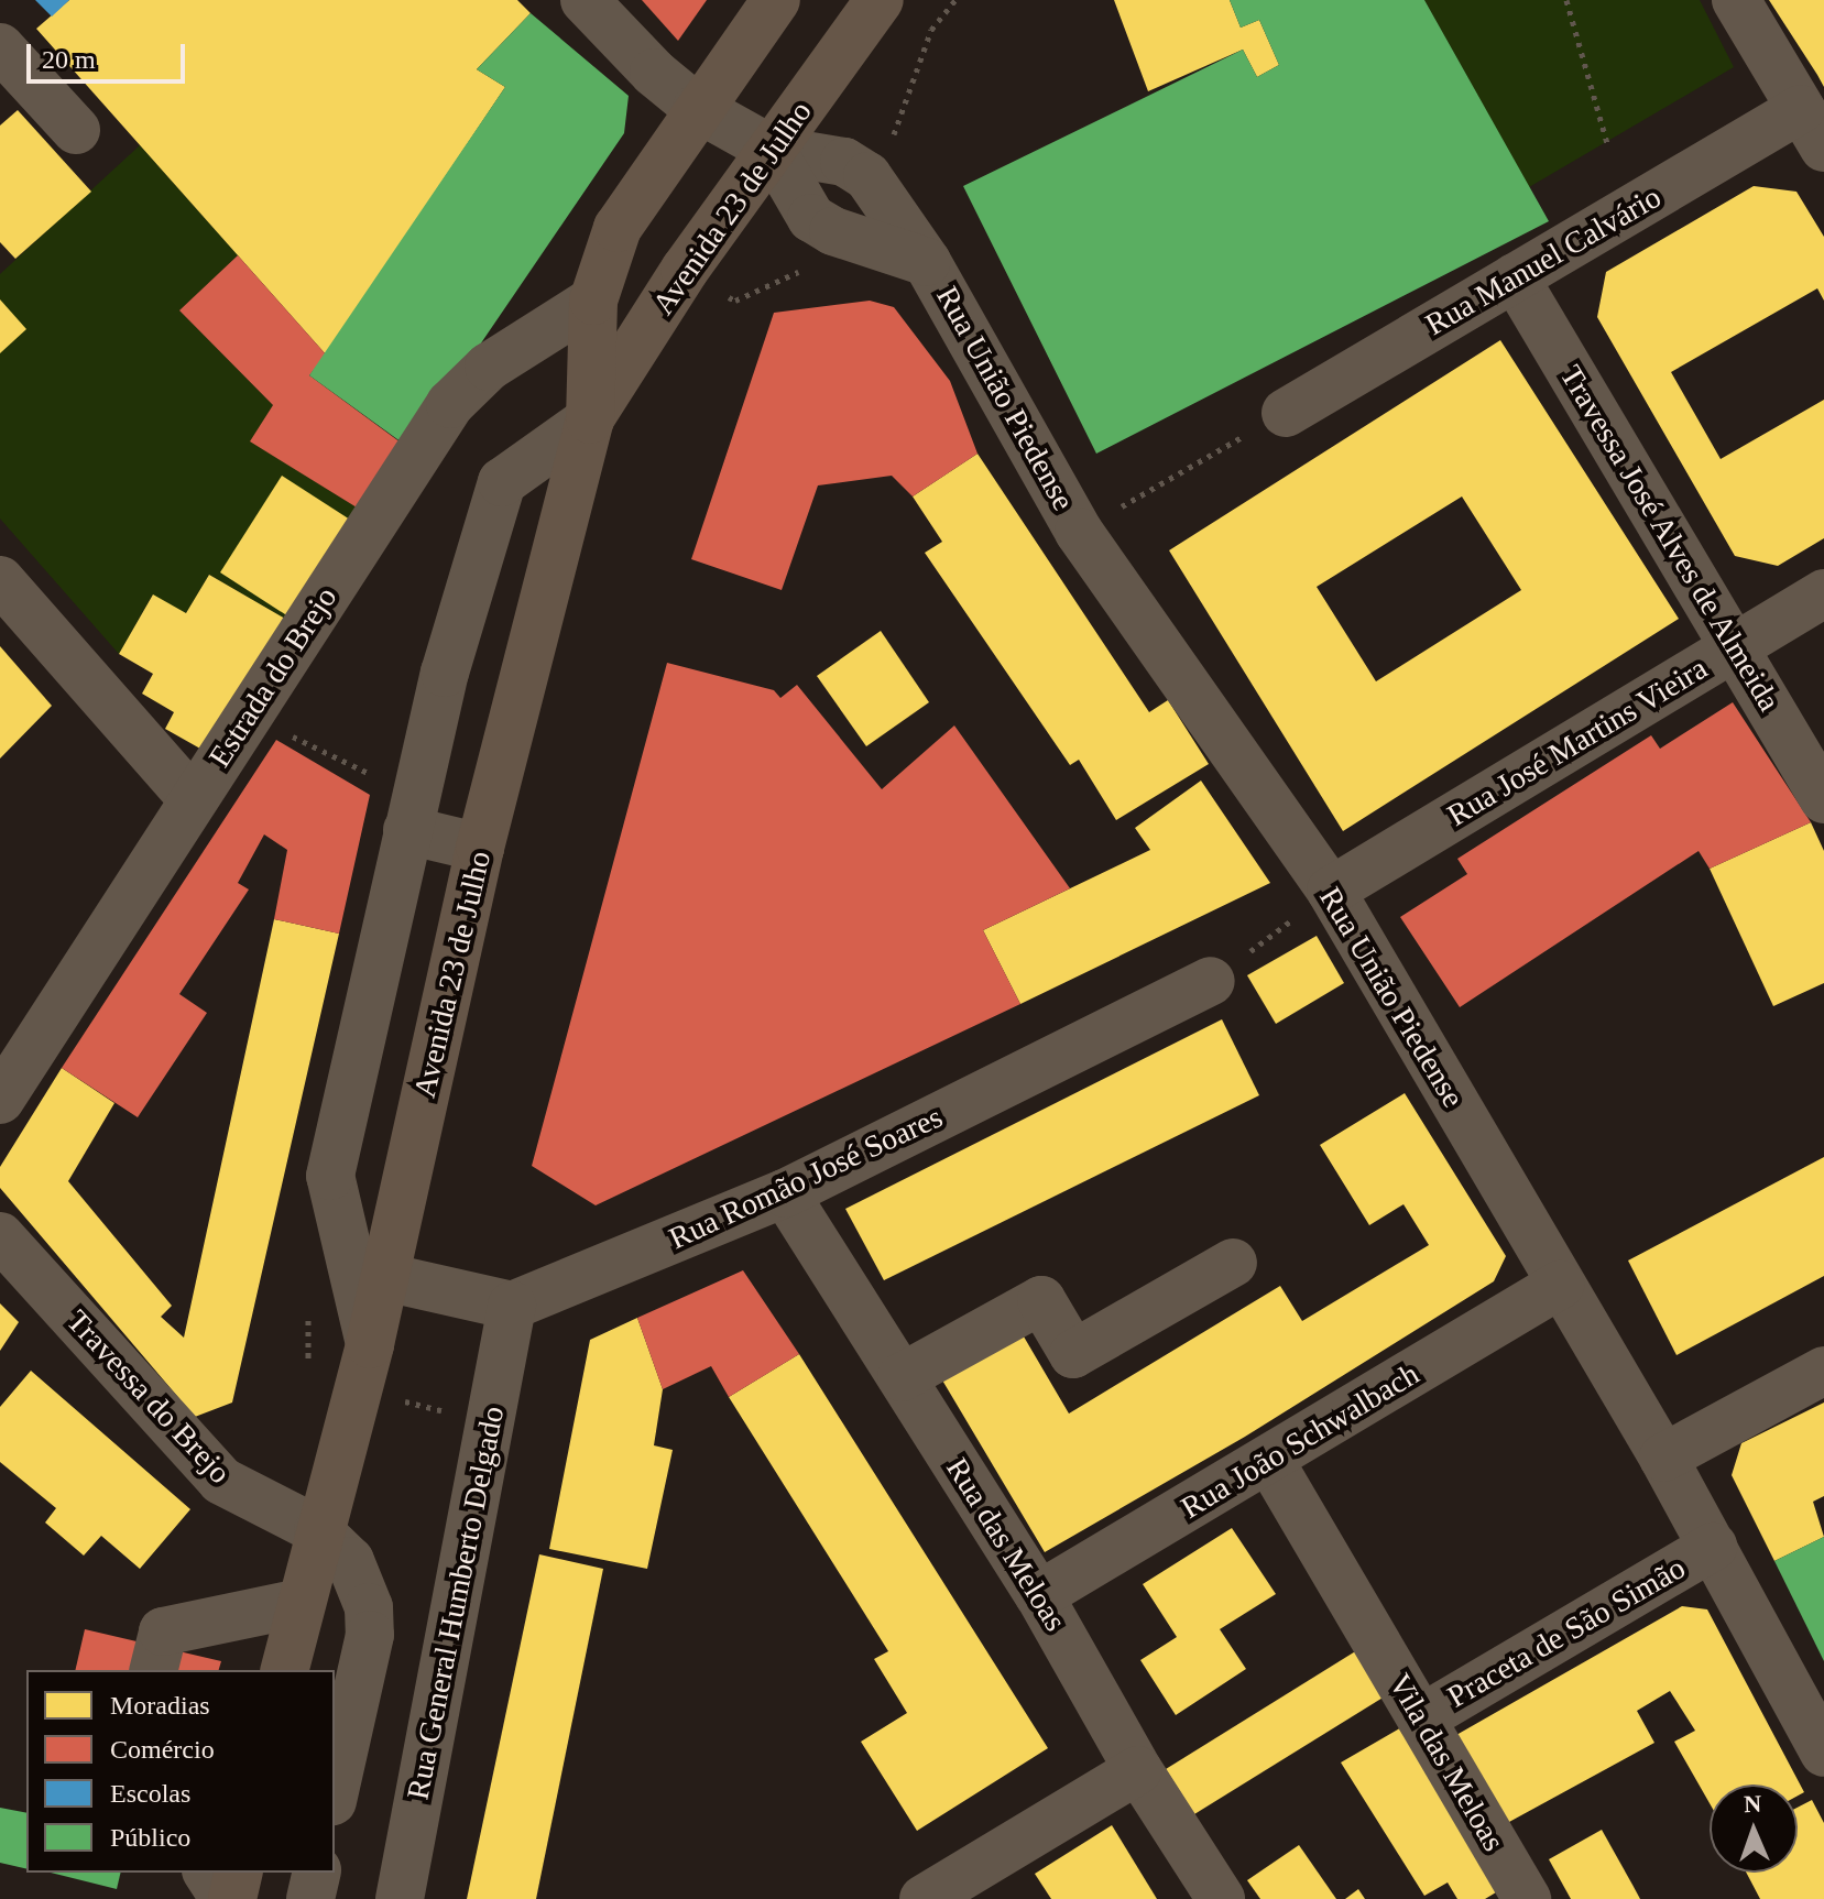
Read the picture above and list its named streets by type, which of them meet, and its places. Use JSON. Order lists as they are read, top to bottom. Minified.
{"streets":{"main road":["Avenida 23 de Julho"],"street":["Rua Manuel Calvário","Rua União Piedense","Travessa José Alves de Almeida","Estrada do Brejo","Rua José Martins Vieira","Rua Romão José Soares","Travessa do Brejo","Rua João Schwalbach","Rua das Meloas","Rua General Humberto Delgado","Praceta de São Simão","Vila das Meloas"]},"crossings":[["Avenida 23 de Julho","Rua União Piedense"],["Avenida 23 de Julho","Estrada do Brejo"],["Avenida 23 de Julho","Travessa do Brejo"],["Rua Manuel Calvário","Travessa José Alves de Almeida"],["Rua União Piedense","Rua José Martins Vieira"],["Rua União Piedense","Rua João Schwalbach"],["Rua União Piedense","Praceta de São Simão"],["Travessa José Alves de Almeida","Rua José Martins Vieira"],["Rua Romão José Soares","Rua das Meloas"],["Rua Romão José Soares","Rua General Humberto Delgado"],["Rua João Schwalbach","Rua das Meloas"],["Rua João Schwalbach","Vila das Meloas"],["Praceta de São Simão","Vila das Meloas"]],"legend":["Moradias","Comércio","Escolas","Público"],"scale_bar":"20 m","north":"top"}
